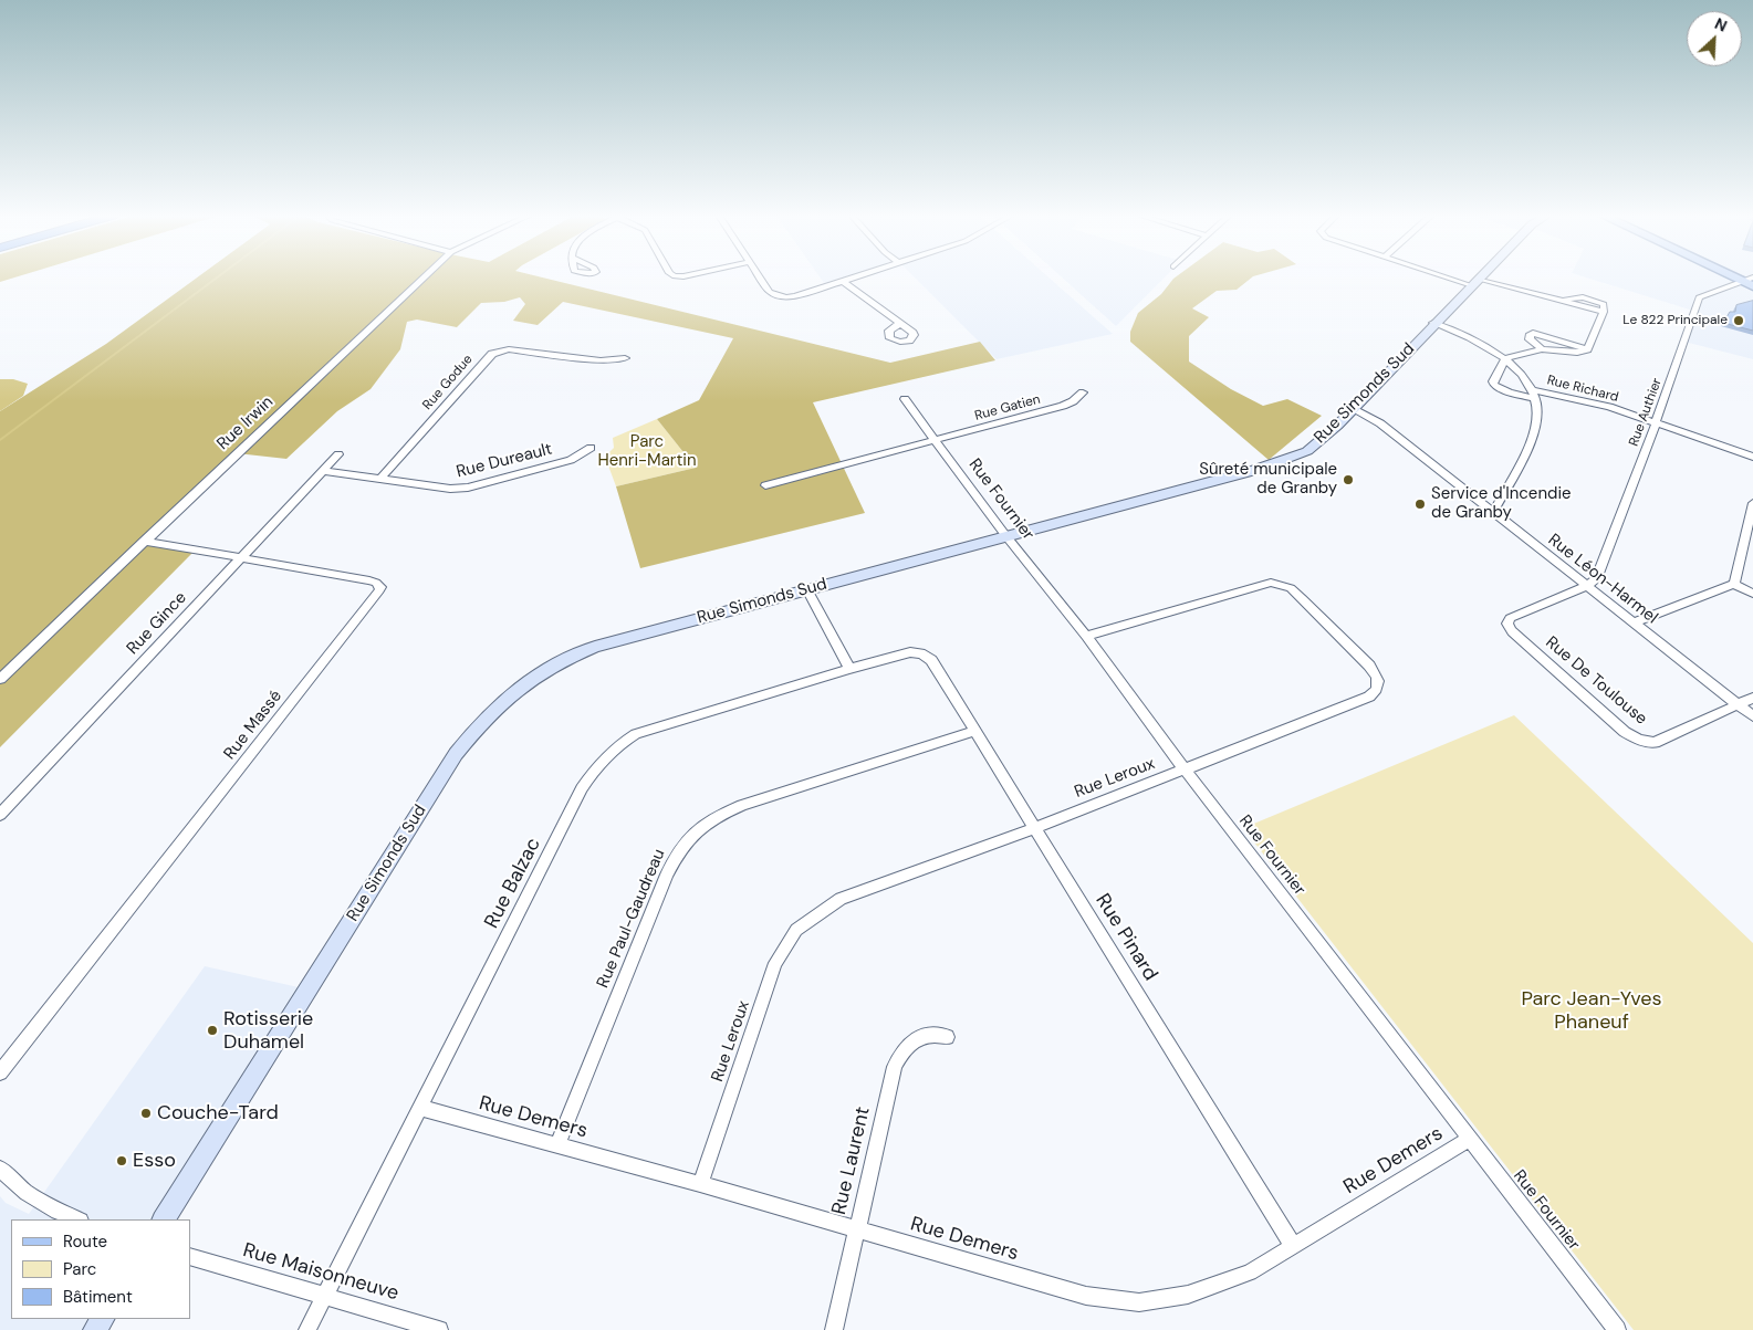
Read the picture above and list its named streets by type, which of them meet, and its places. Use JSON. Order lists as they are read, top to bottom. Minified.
{"streets":{"street":["Rue Godue","Rue Richard","Rue Simonds Sud","Rue Gatien","Rue Authier","Rue Irwin","Rue Dureault","Rue Fournier","Rue Léon-Harmel","Rue Gince","Rue De Toulouse","Rue Massé","Rue Leroux","Rue Balzac","Rue Paul-Gaudreau","Rue Pinard","Rue Demers","Rue Laurent","Rue Maisonneuve"]},"crossings":[["Rue Godue","Rue Dureault"],["Rue Richard","Rue Authier"],["Rue Simonds Sud","Rue Fournier"],["Rue Simonds Sud","Rue Léon-Harmel"],["Rue Gatien","Rue Fournier"],["Rue Authier","Rue Léon-Harmel"],["Rue Authier","Rue De Toulouse"],["Rue Irwin","Rue Massé"],["Rue Dureault","Rue Gince"],["Rue Fournier","Rue Leroux"],["Rue Fournier","Rue Demers"],["Rue Léon-Harmel","Rue De Toulouse"],["Rue Gince","Rue Massé"],["Rue Leroux","Rue Pinard"],["Rue Leroux","Rue Demers"],["Rue Balzac","Rue Pinard"],["Rue Balzac","Rue Demers"],["Rue Balzac","Rue Maisonneuve"],["Rue Paul-Gaudreau","Rue Pinard"],["Rue Paul-Gaudreau","Rue Demers"],["Rue Pinard","Rue Demers"],["Rue Demers","Rue Laurent"]],"parks":["Parc Henri-Martin","Parc Jean-Yves Phaneuf"],"places":["Le 822 Principale","Sûreté municipale de Granby","Service d'Incendie de Granby","Rotisserie Duhamel","Couche-Tard","Esso"],"legend":["Route","Parc","Bâtiment"],"north":"top right"}
